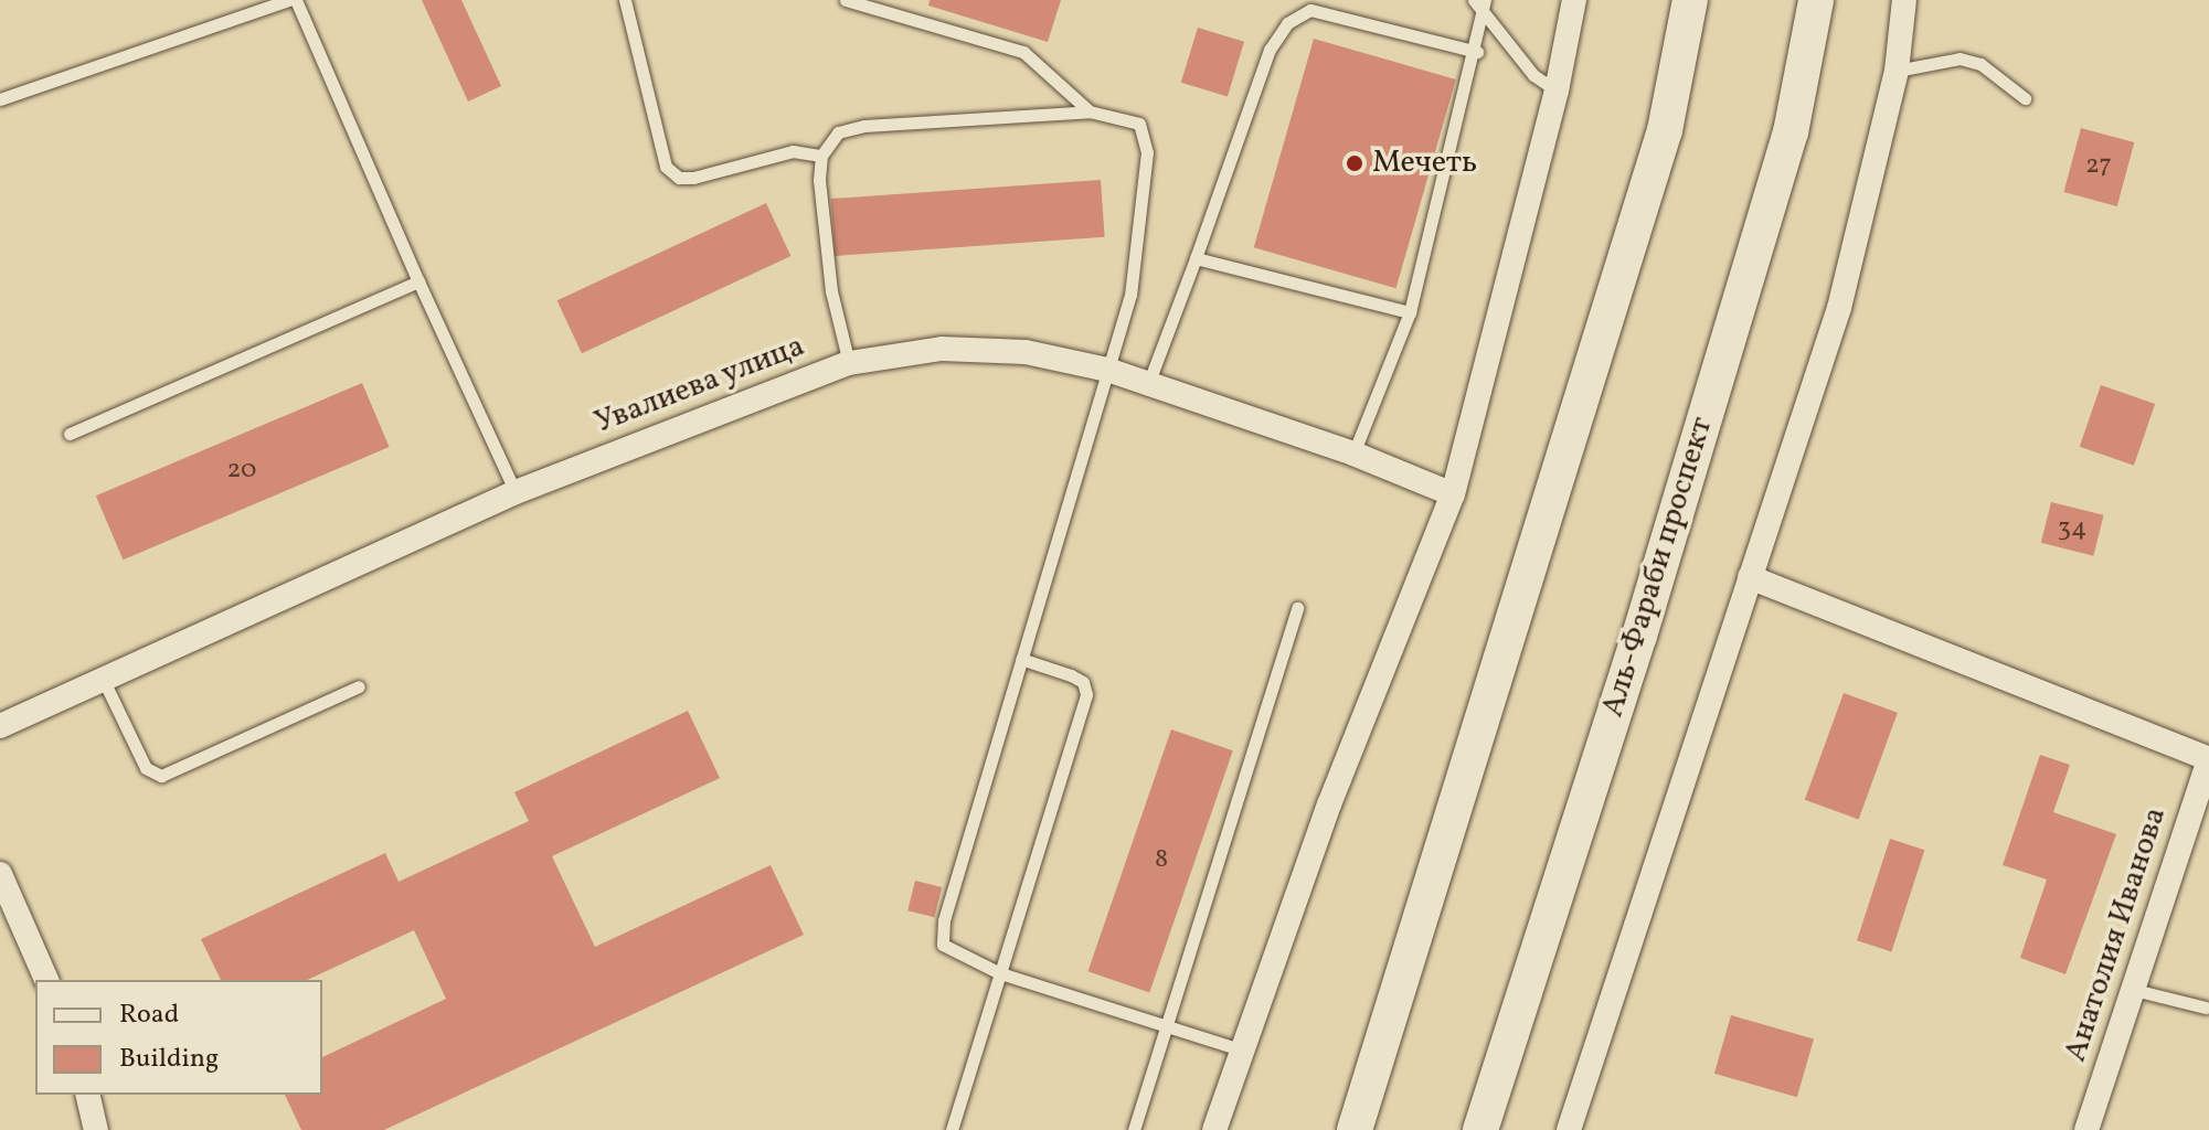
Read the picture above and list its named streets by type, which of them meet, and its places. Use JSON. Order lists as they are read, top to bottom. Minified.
{"streets":{"street":["Увалиева улица","Аль-Фараби проспект","Анатолия Иванова"]},"places":["Мечеть"],"house_numbers":["27","20","34","8"],"legend":["Road","Building"]}
